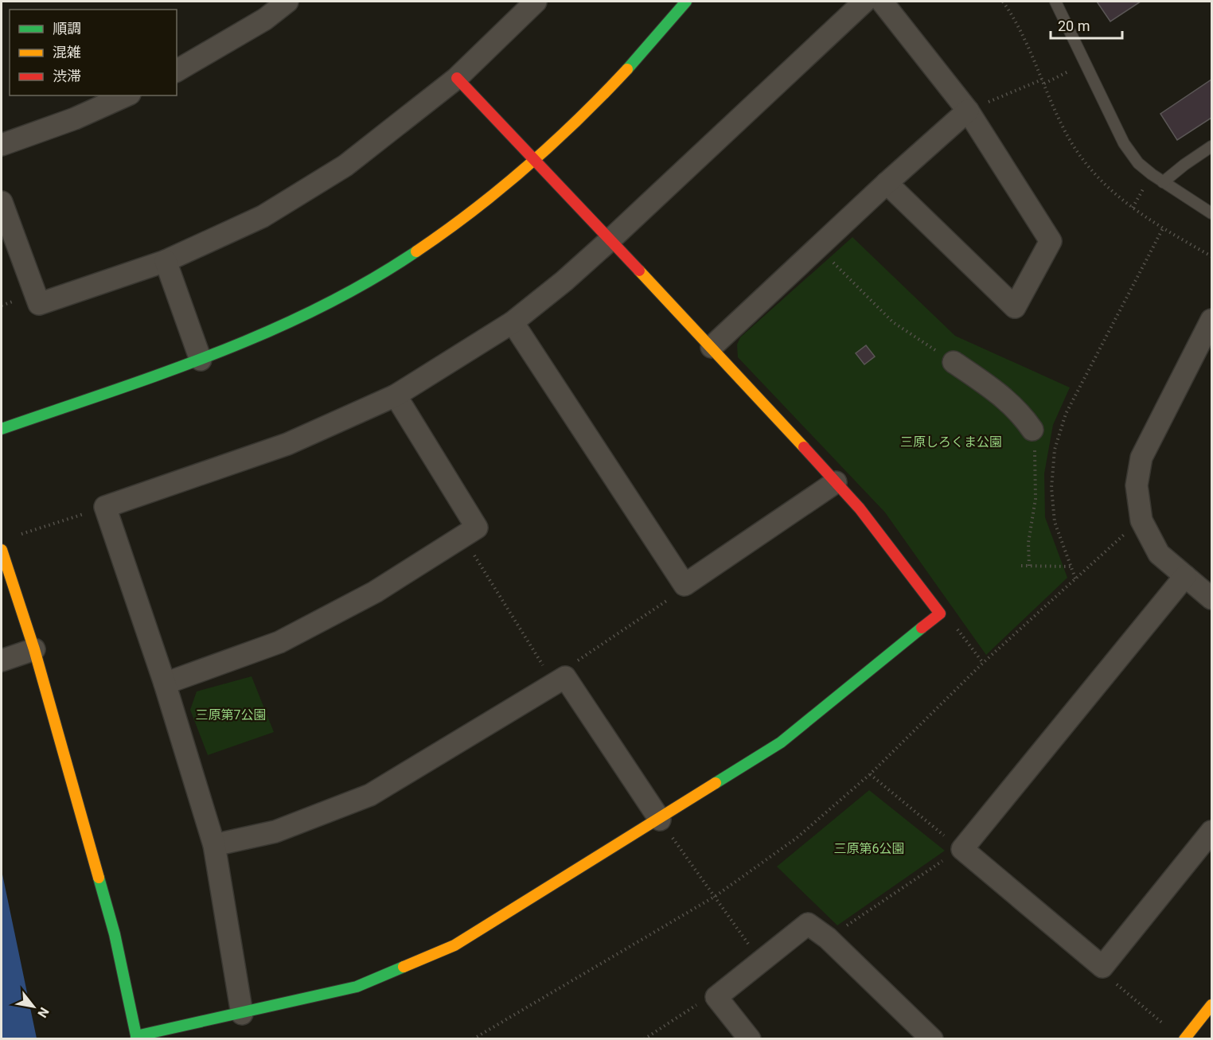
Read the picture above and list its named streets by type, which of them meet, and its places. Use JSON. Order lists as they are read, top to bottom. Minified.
{"parks":["三原しろくま公園","三原第7公園","三原第6公園"],"legend":["順調","混雑","渋滞"],"scale_bar":"20 m","north":"bottom right"}
